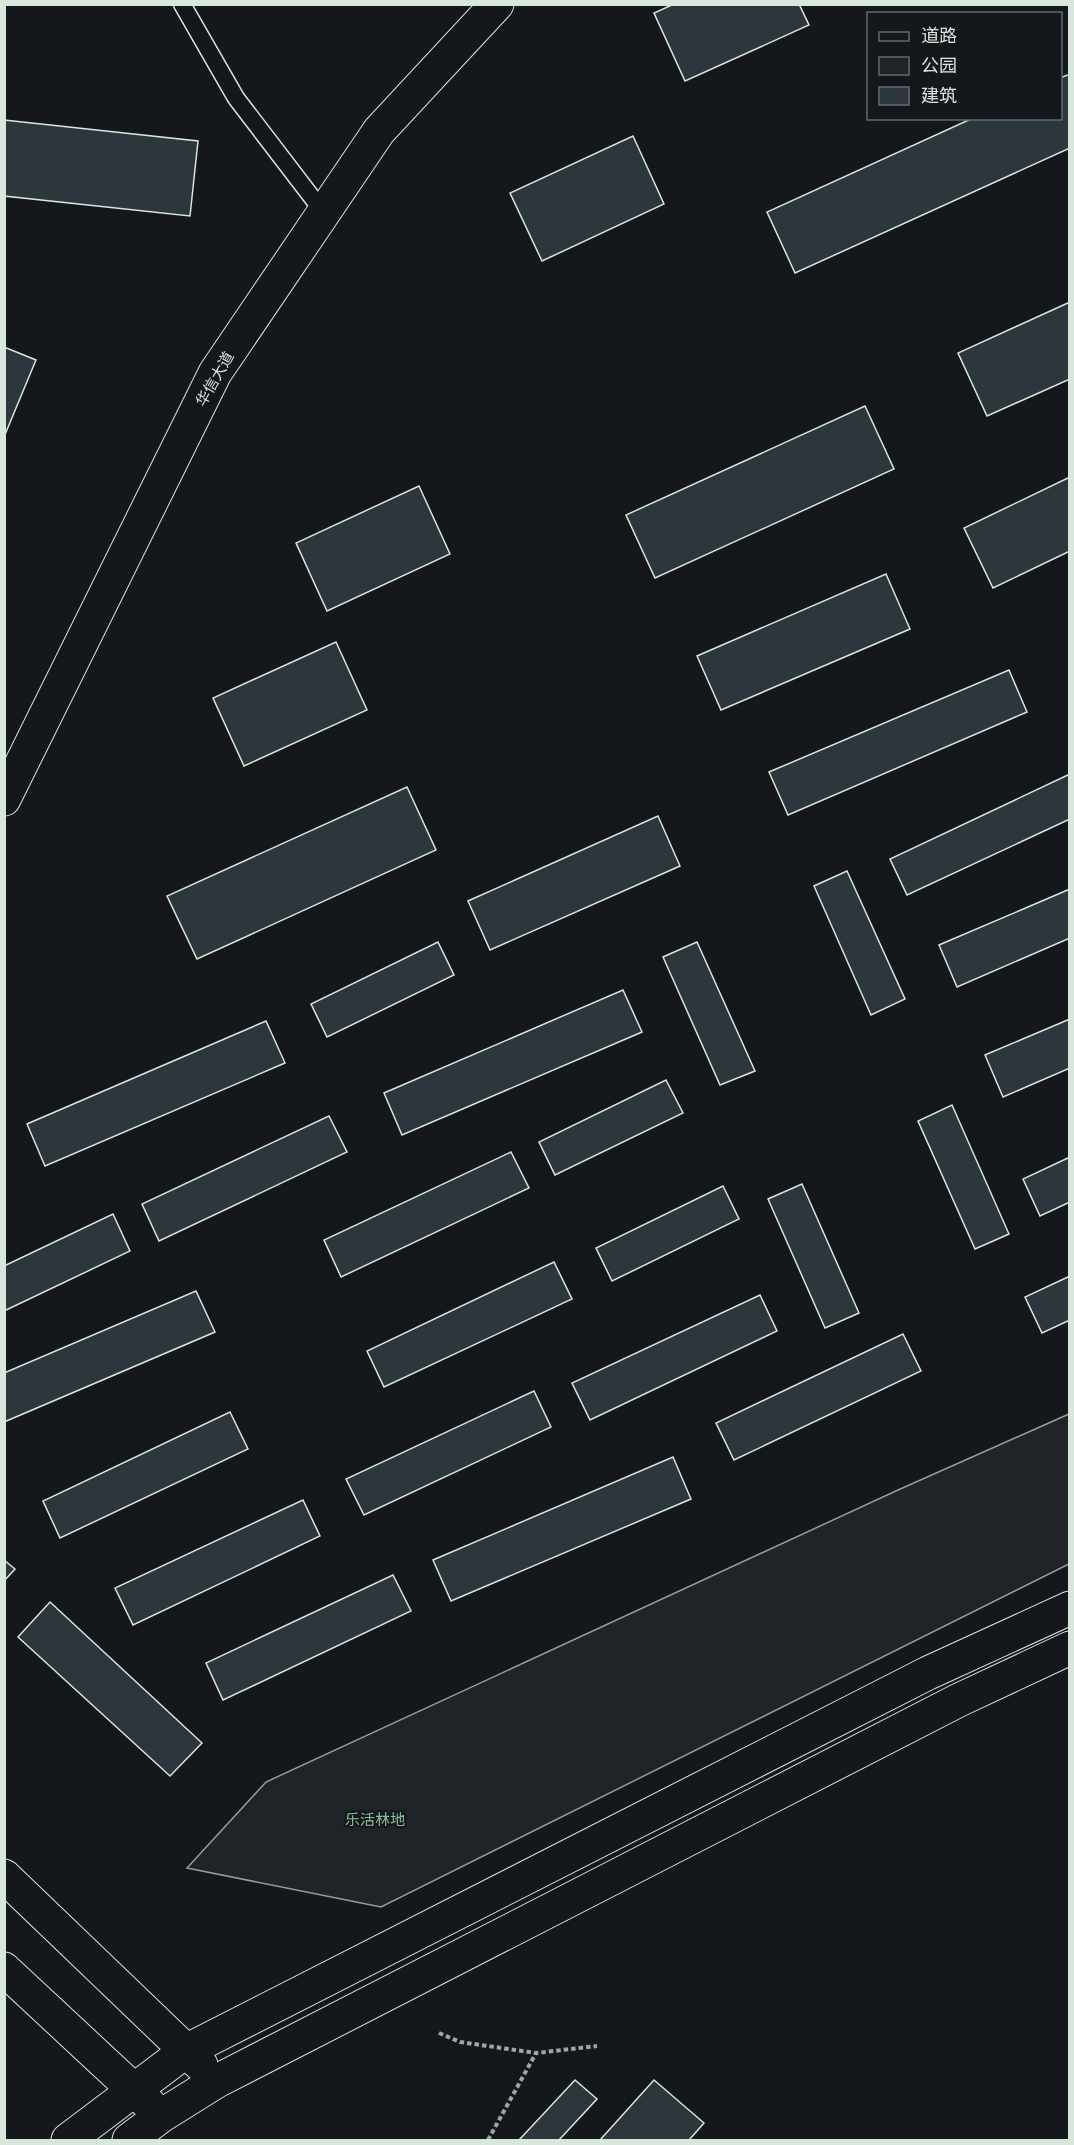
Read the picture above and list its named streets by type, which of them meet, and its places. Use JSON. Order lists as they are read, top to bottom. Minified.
{"streets":{"street":["华信大道"]},"parks":["乐活林地"],"legend":["道路","公园","建筑"]}
